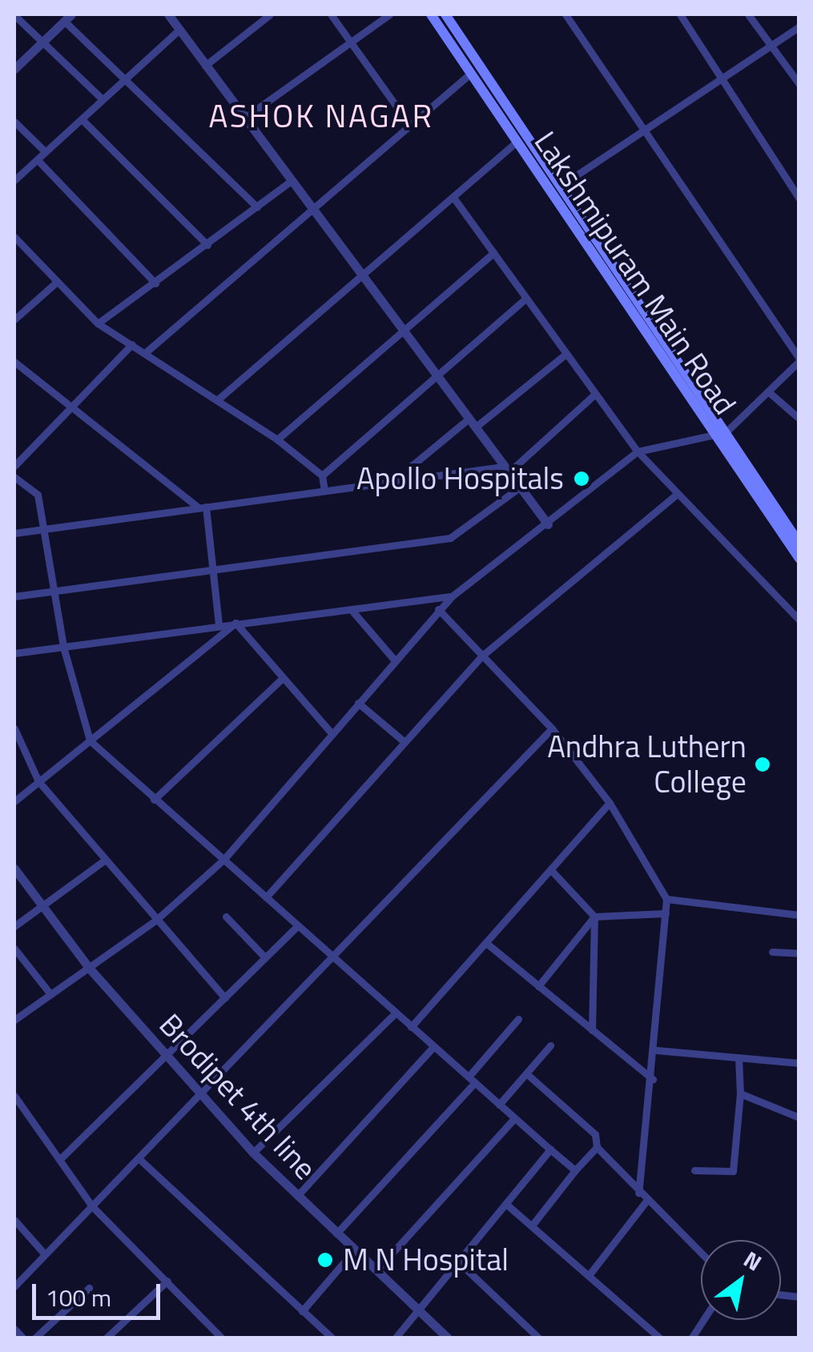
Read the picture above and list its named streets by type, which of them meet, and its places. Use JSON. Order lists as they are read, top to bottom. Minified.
{"streets":{"main road":["Lakshmipuram Main Road"],"street":["Brodipet 4th line"]},"districts":["ASHOK NAGAR"],"places":["Apollo Hospitals","Andhra Luthern College","M N Hospital"],"scale_bar":"100 m","north":"top right"}
